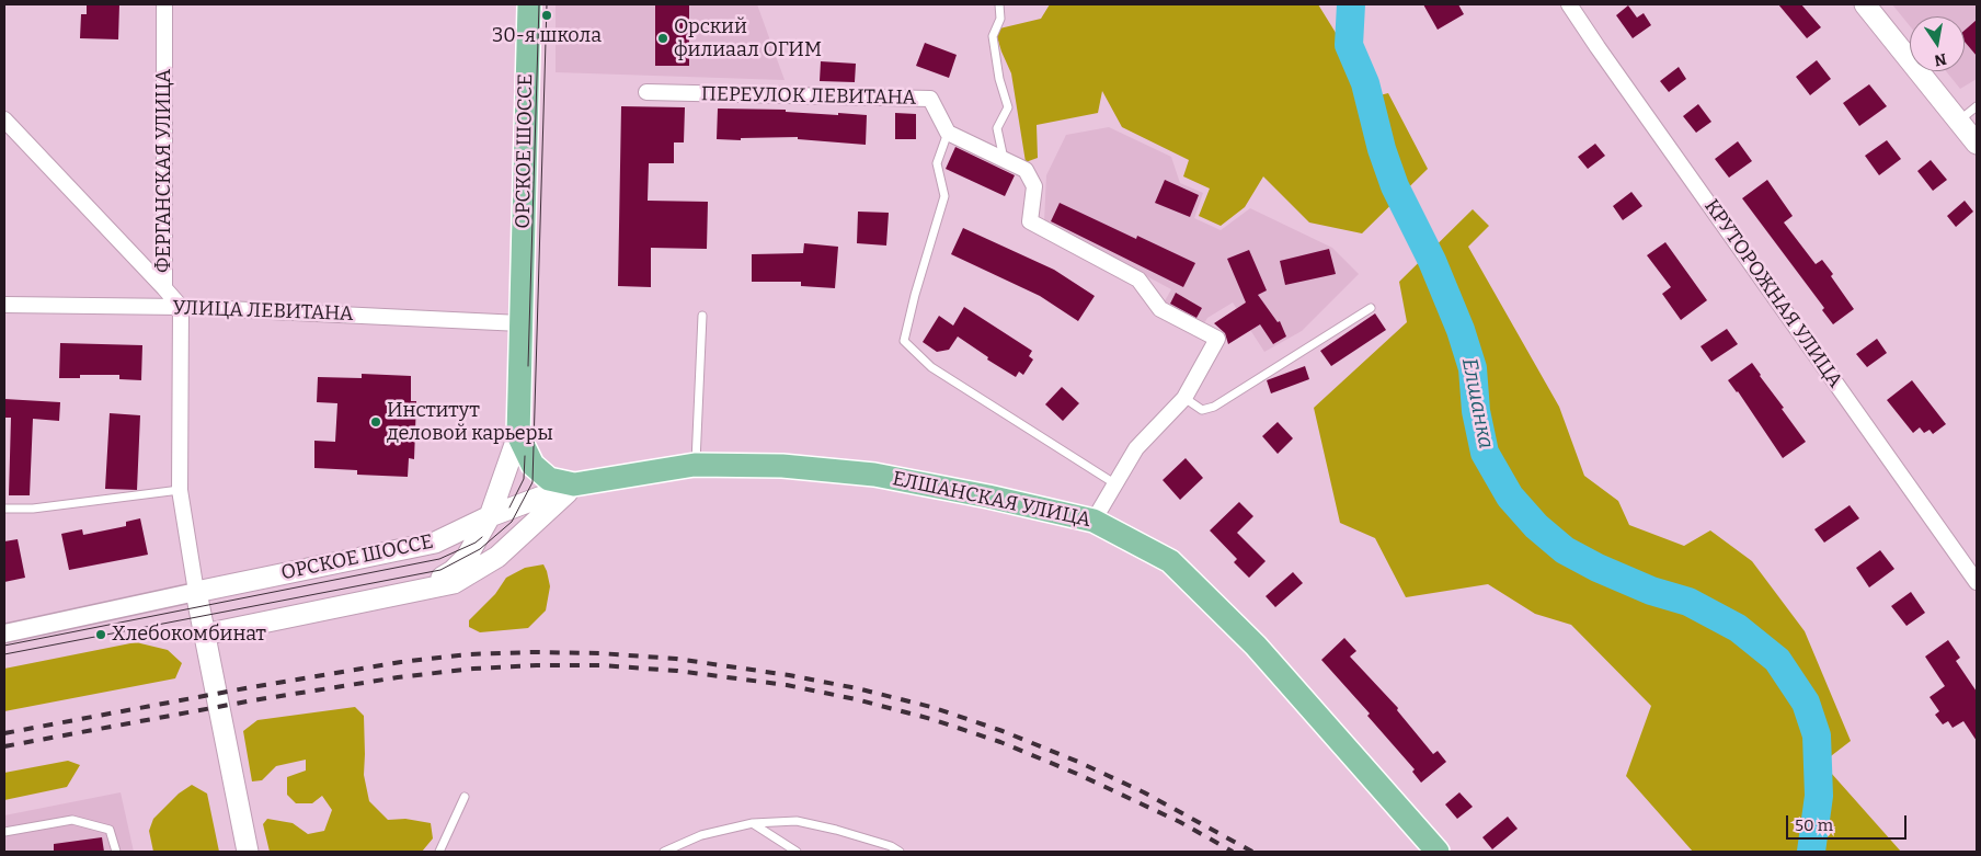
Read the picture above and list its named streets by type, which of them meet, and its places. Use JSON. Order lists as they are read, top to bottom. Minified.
{"streets":{"main road":["ОРСКОЕ ШОССЕ","ЕЛШАНСКАЯ УЛИЦА"],"street":["ПЕРЕУЛОК ЛЕВИТАНА","ФЕРГАНСКАЯ УЛИЦА","КРУТОРОЖНАЯ УЛИЦА","УЛИЦА ЛЕВИТАНА"]},"crossings":[["ОРСКОЕ ШОССЕ","УЛИЦА ЛЕВИТАНА"],["ФЕРГАНСКАЯ УЛИЦА","УЛИЦА ЛЕВИТАНА"]],"water":["Елшанка"],"places":["30-я школа","Орский филиаал ОГИМ","Институт деловой карьеры","Хлебокомбинат"],"scale_bar":"50 m","north":"bottom"}
